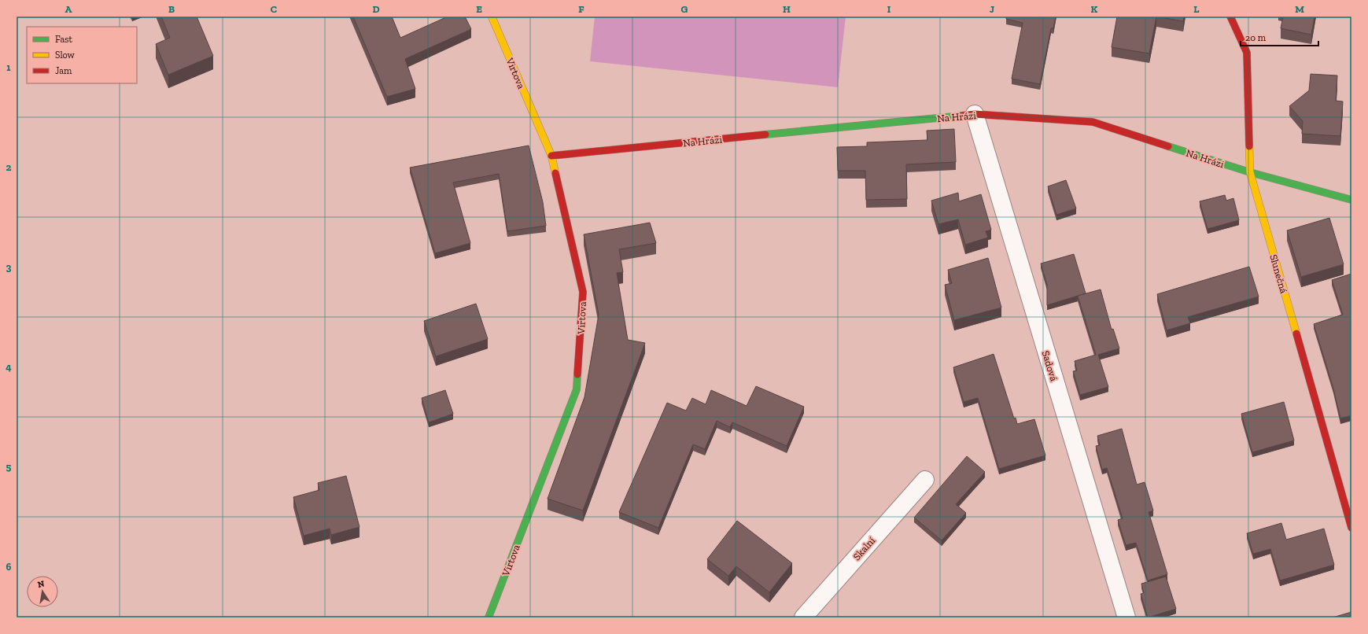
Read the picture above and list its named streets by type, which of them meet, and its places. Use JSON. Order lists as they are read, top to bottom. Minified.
{"streets":{"street":["Virtova","Na Hrázi","Slunečná","Sadová","Skalní"]},"crossings":[["Virtova","Na Hrázi"],["Na Hrázi","Slunečná"],["Na Hrázi","Sadová"]],"legend":["Fast","Slow","Jam"],"scale_bar":"20 m","north":"top","grid":{"columns":["A","B","C","D","E","F","G","H","I","J","K","L","M"],"rows":["1","2","3","4","5","6"]}}
